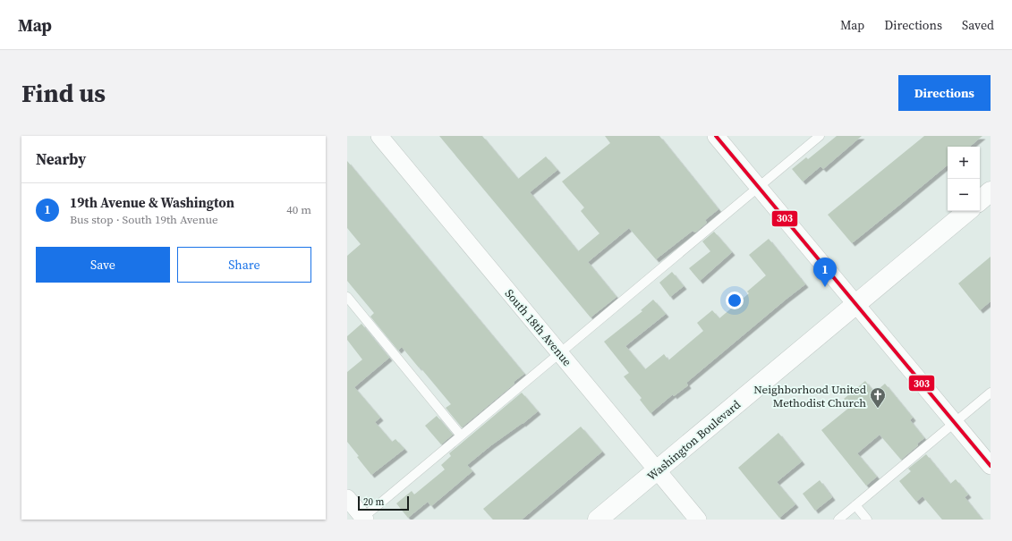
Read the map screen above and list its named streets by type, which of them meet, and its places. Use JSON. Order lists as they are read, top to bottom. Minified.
{"streets":{"street":["South 18th Avenue","Washington Boulevard"]},"crossings":[["South 18th Avenue","Washington Boulevard"]],"places":{"church":["Neighborhood United Methodist Church"]},"lines":["transit line 303"],"scale_bar":"20 m","page":{"header":"Map","nav":["Map","Directions","Saved"],"buttons":["Directions",["Save","Share"]],"title":"Find us","heading":"Nearby","map_buttons":["+","−"],"list":[{"mark":"1","name":"19th Avenue & Washington","note":"Bus stop · South 19th Avenue","value":"40 m"}],"pins":"1","scale":"20 m"}}
